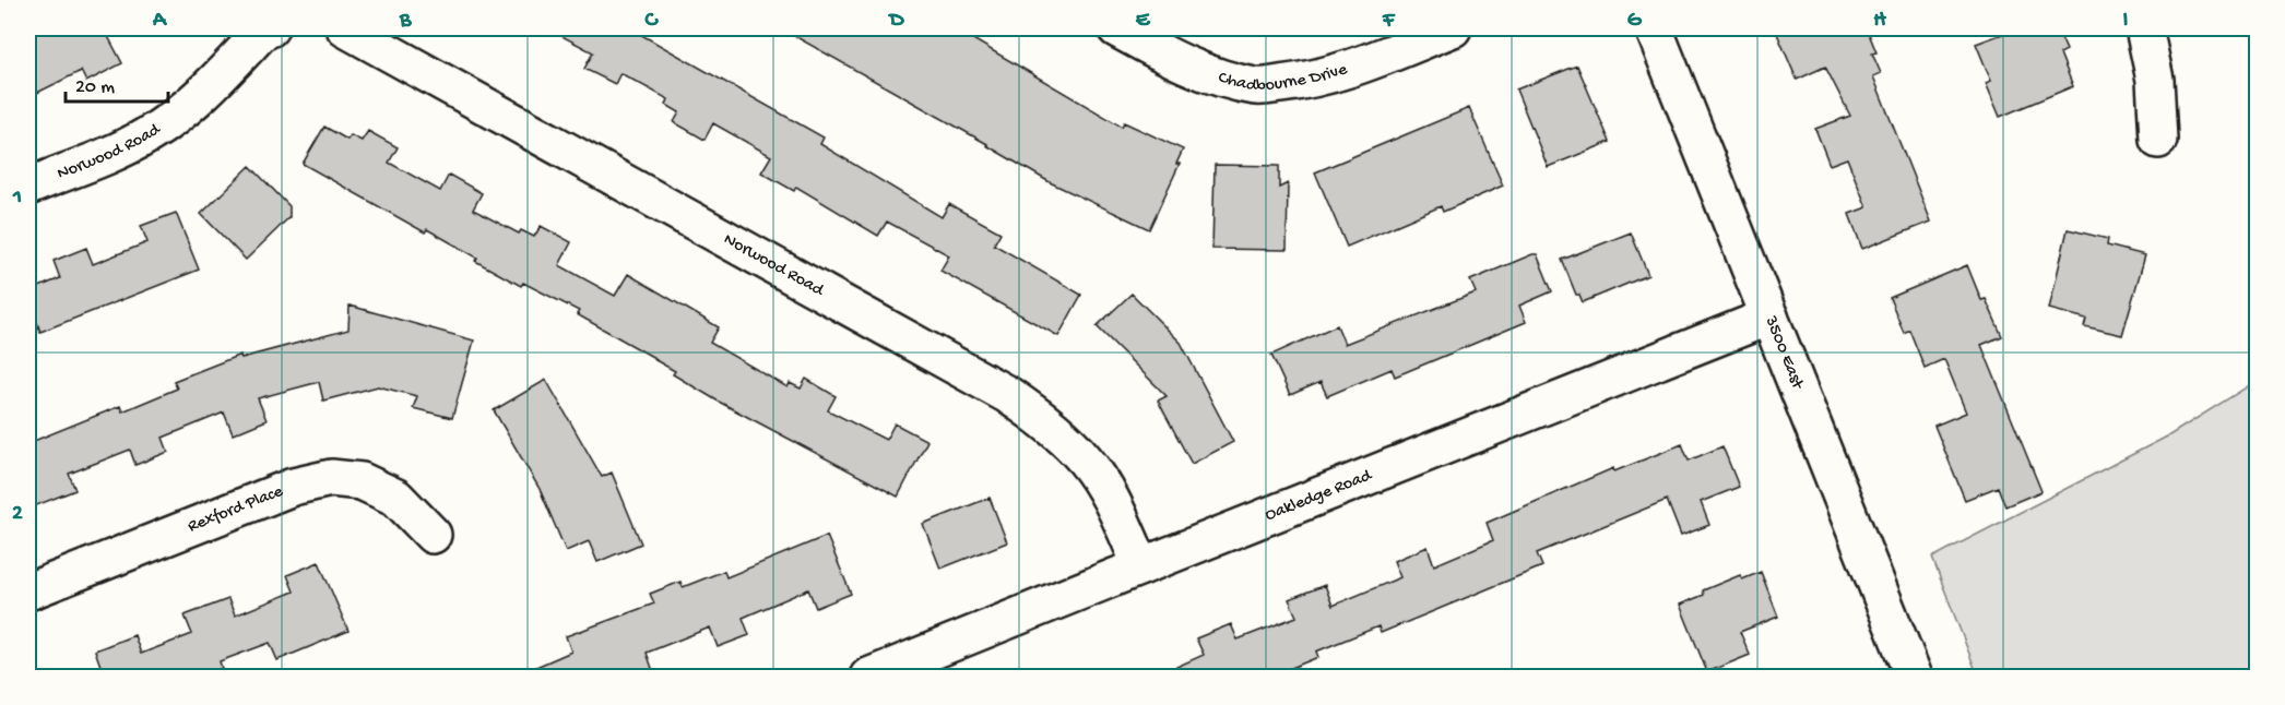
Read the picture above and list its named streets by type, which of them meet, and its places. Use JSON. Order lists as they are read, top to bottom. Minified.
{"streets":{"street":["Chadbourne Drive","Norwood Road","3500 East","Oakledge Road","Rexford Place"]},"crossings":[["Norwood Road","Oakledge Road"],["3500 East","Oakledge Road"]],"scale_bar":"20 m","grid":{"columns":["A","B","C","D","E","F","G","H","I"],"rows":["1","2"]}}
